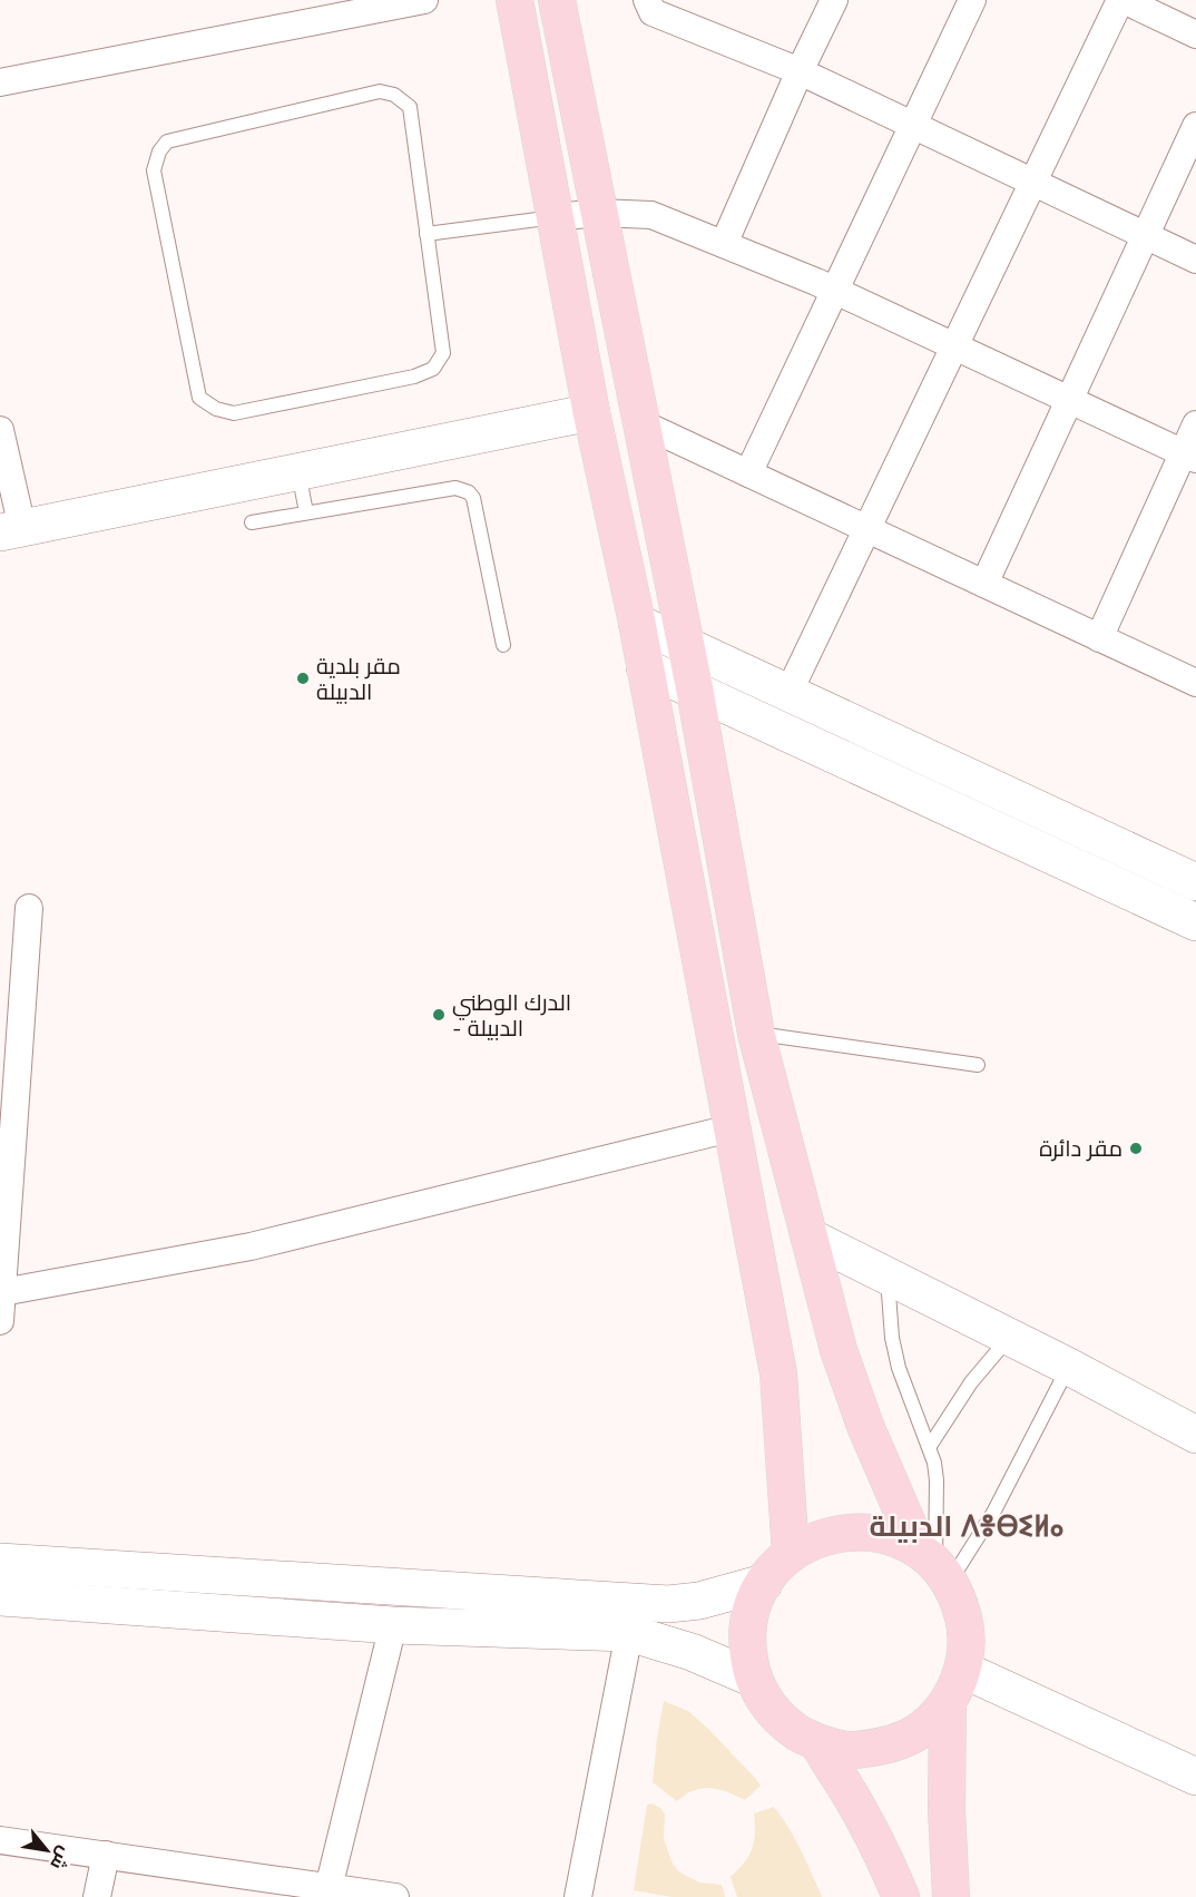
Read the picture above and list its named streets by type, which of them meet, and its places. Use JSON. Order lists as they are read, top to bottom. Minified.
{"districts":["الدبيلة ⴷⴻⴱⵉⵍⴰ"],"places":["مقر بلدية الدبيلة","الدرك الوطني - الدبيلة","مقر دائرة"],"north":"bottom right"}
